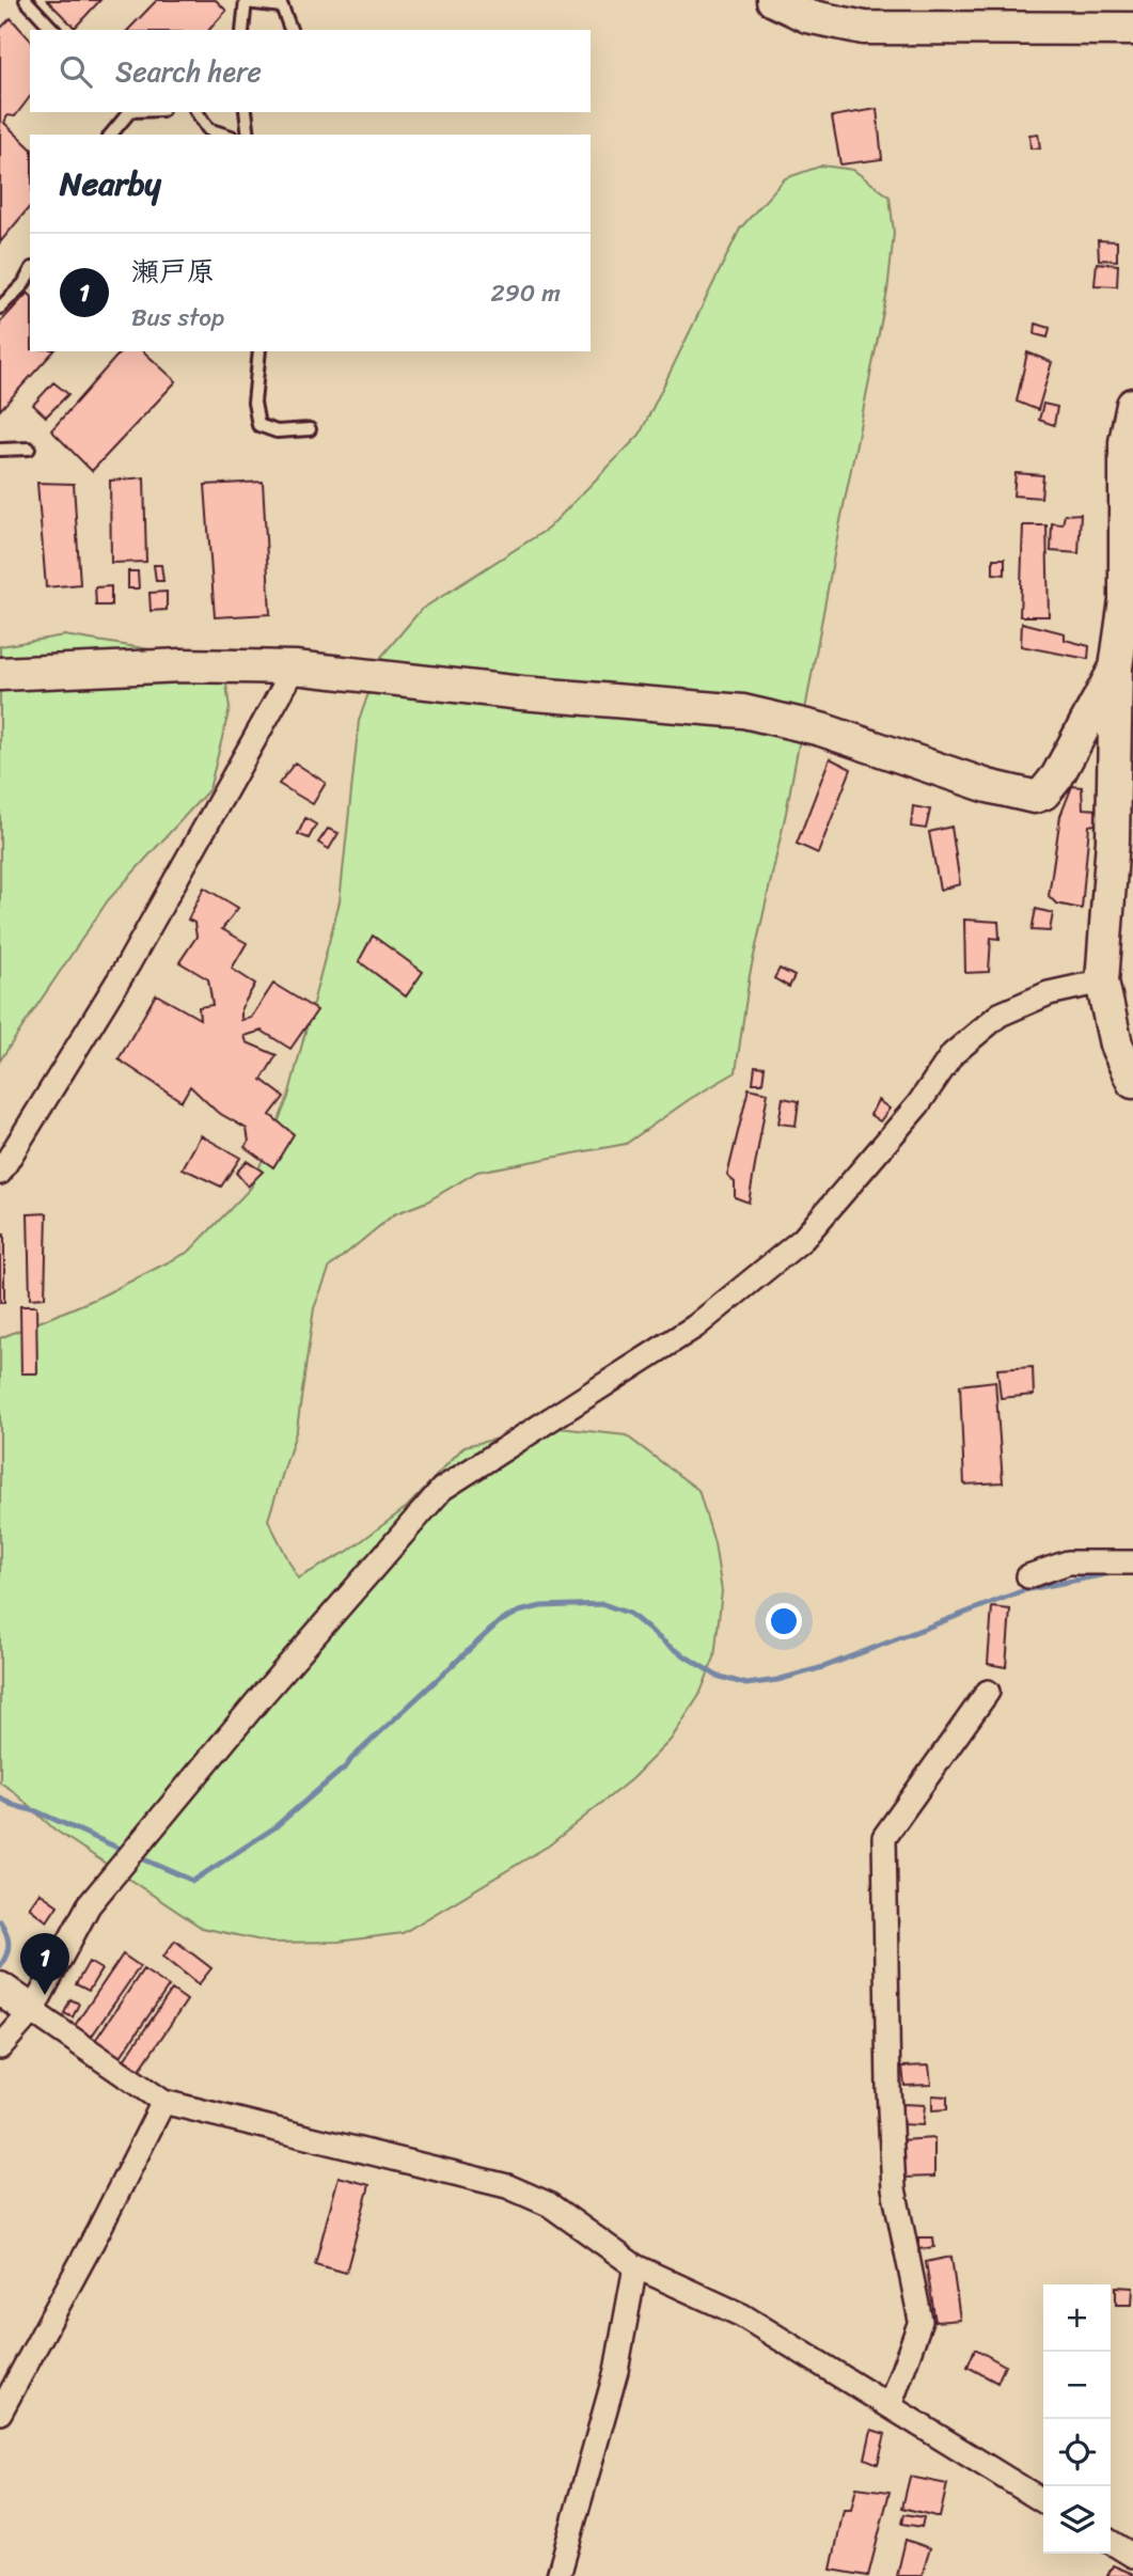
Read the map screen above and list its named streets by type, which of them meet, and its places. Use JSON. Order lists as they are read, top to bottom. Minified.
{"page":{"search":"Search here","heading":"Nearby","list":[{"mark":"1","name":"瀬戸原","note":"Bus stop","value":"290 m"}],"pins":"1","map_buttons":["+","−"]}}
